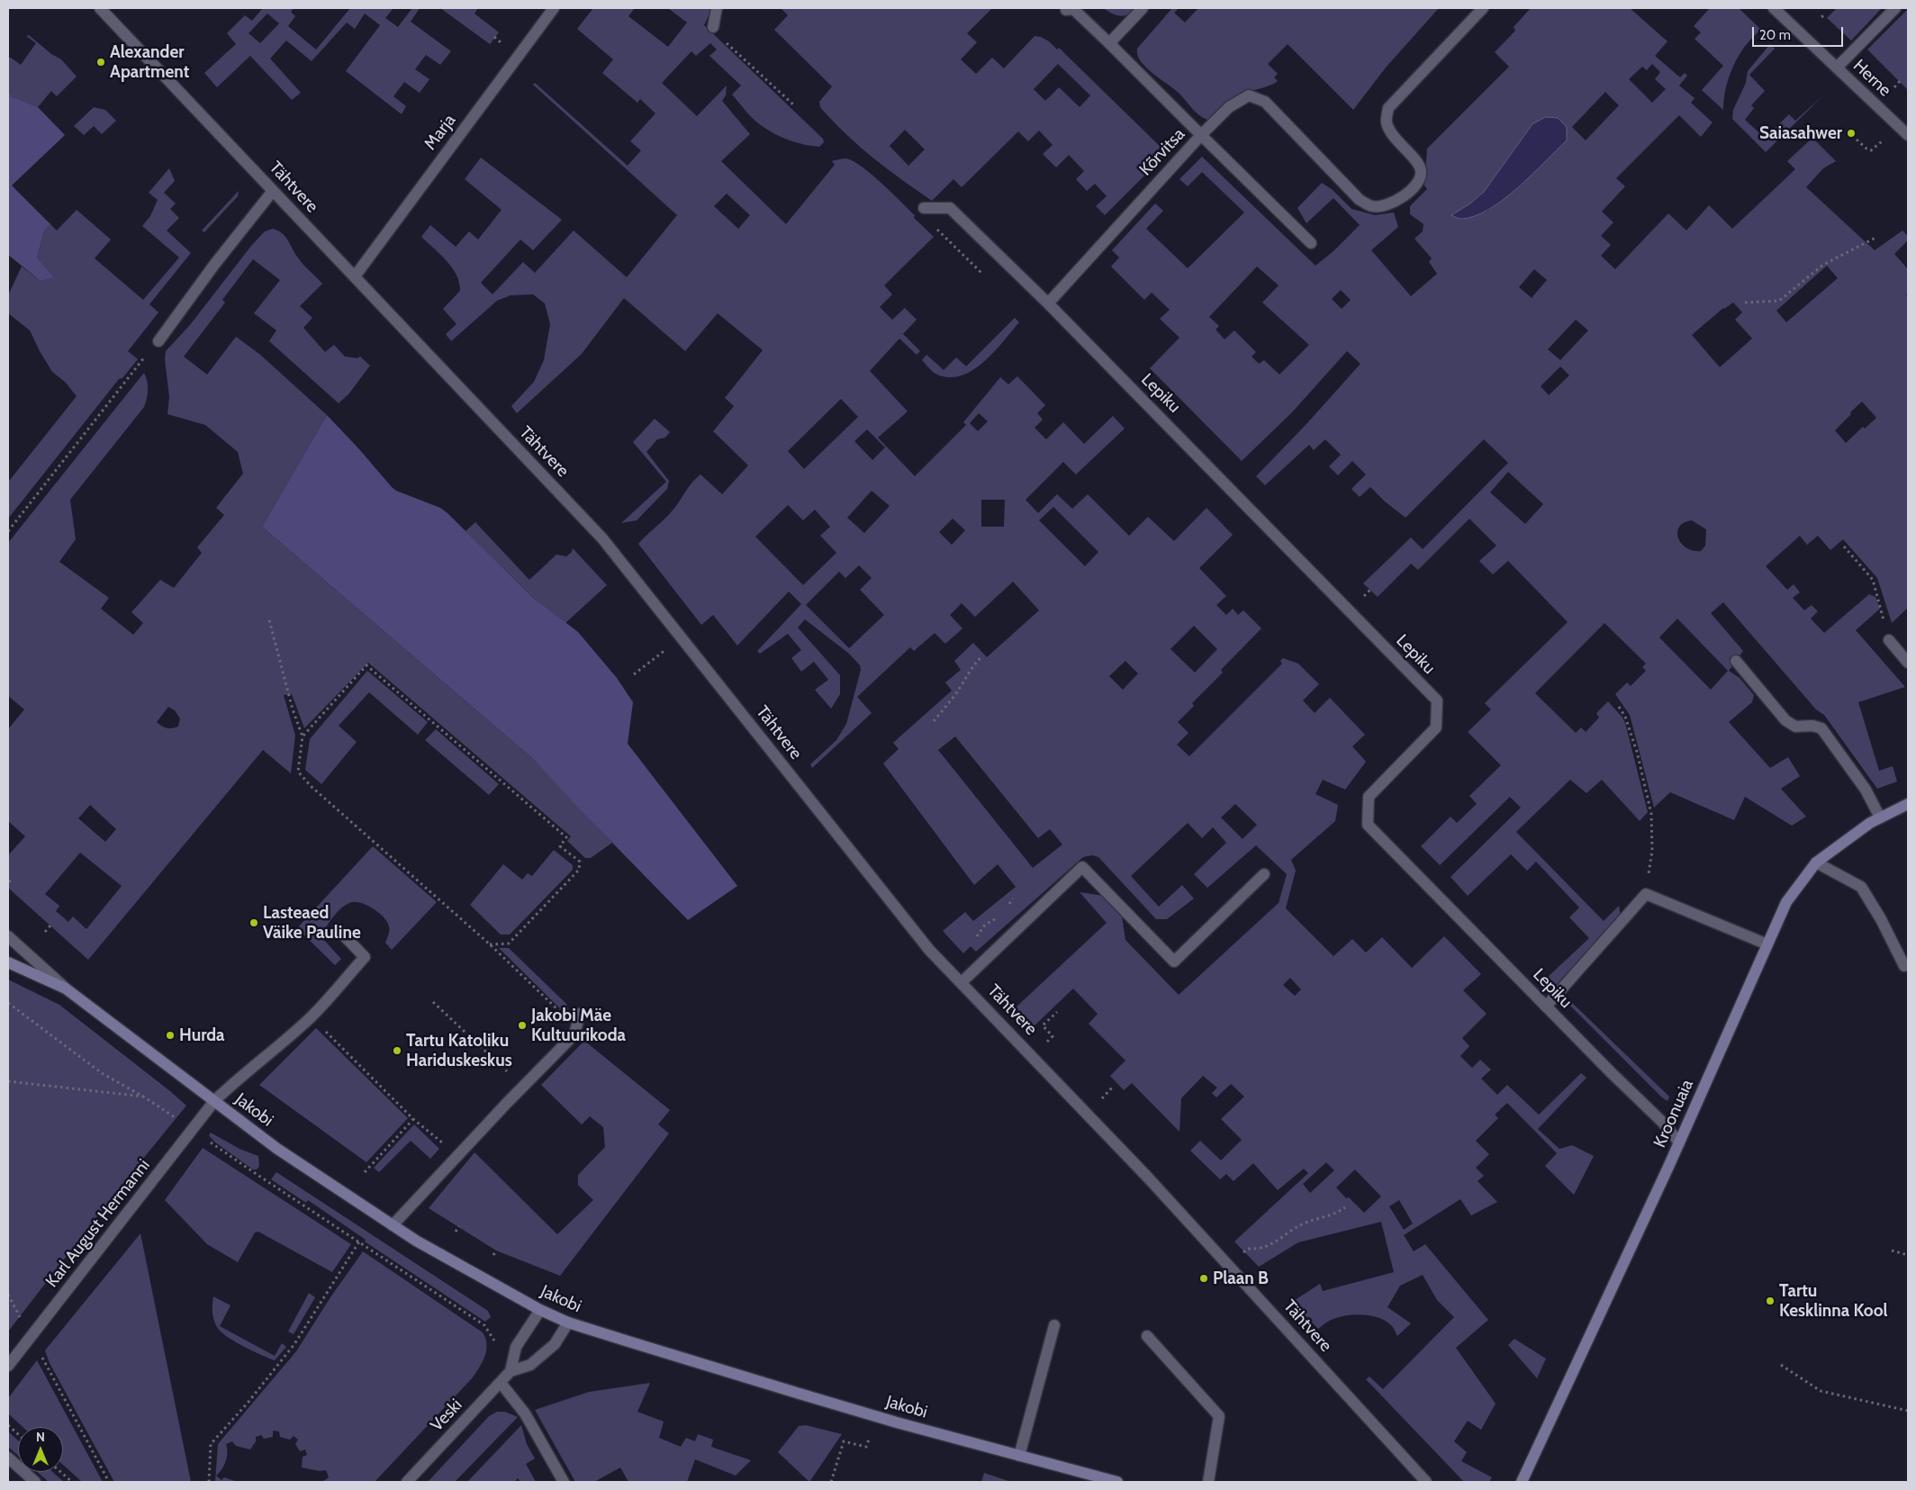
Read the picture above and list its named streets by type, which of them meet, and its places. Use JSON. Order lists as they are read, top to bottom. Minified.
{"streets":{"main road":["Jakobi","Kroonuaia"],"street":["Herne","Marja","Kõrvitsa","Tähtvere","Lepiku","Karl August Hermanni","Veski"]},"crossings":[["Marja","Tähtvere"],["Kõrvitsa","Lepiku"],["Lepiku","Kroonuaia"],["Jakobi","Karl August Hermanni"],["Jakobi","Veski"]],"places":["Alexander Apartment","Saiasahwer","Lasteaed Väike Pauline","Jakobi Mäe Kultuurikoda","Hurda","Tartu Katoliku Hariduskeskus","Plaan B","Tartu Kesklinna Kool"],"scale_bar":"20 m","north":"top"}
